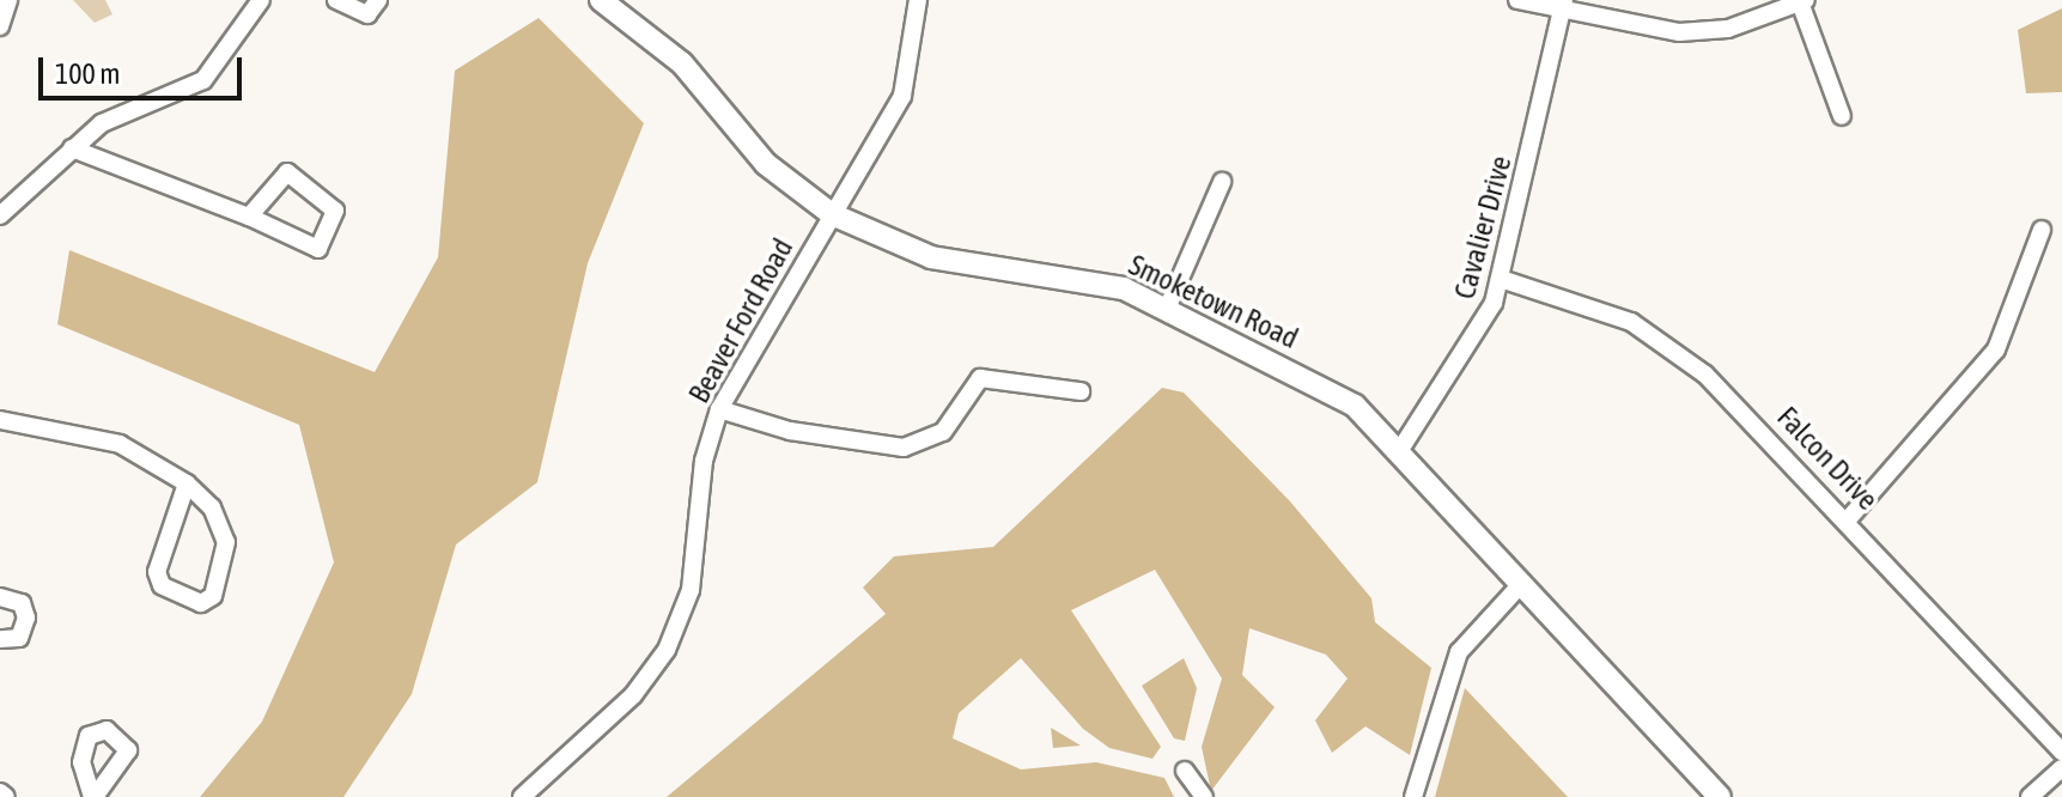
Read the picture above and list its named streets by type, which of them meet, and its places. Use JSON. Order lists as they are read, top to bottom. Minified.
{"streets":{"main road":["Smoketown Road"],"street":["Cavalier Drive","Beaver Ford Road","Falcon Drive"]},"crossings":[["Cavalier Drive","Smoketown Road"],["Cavalier Drive","Falcon Drive"],["Smoketown Road","Beaver Ford Road"]],"scale_bar":"100 m"}
